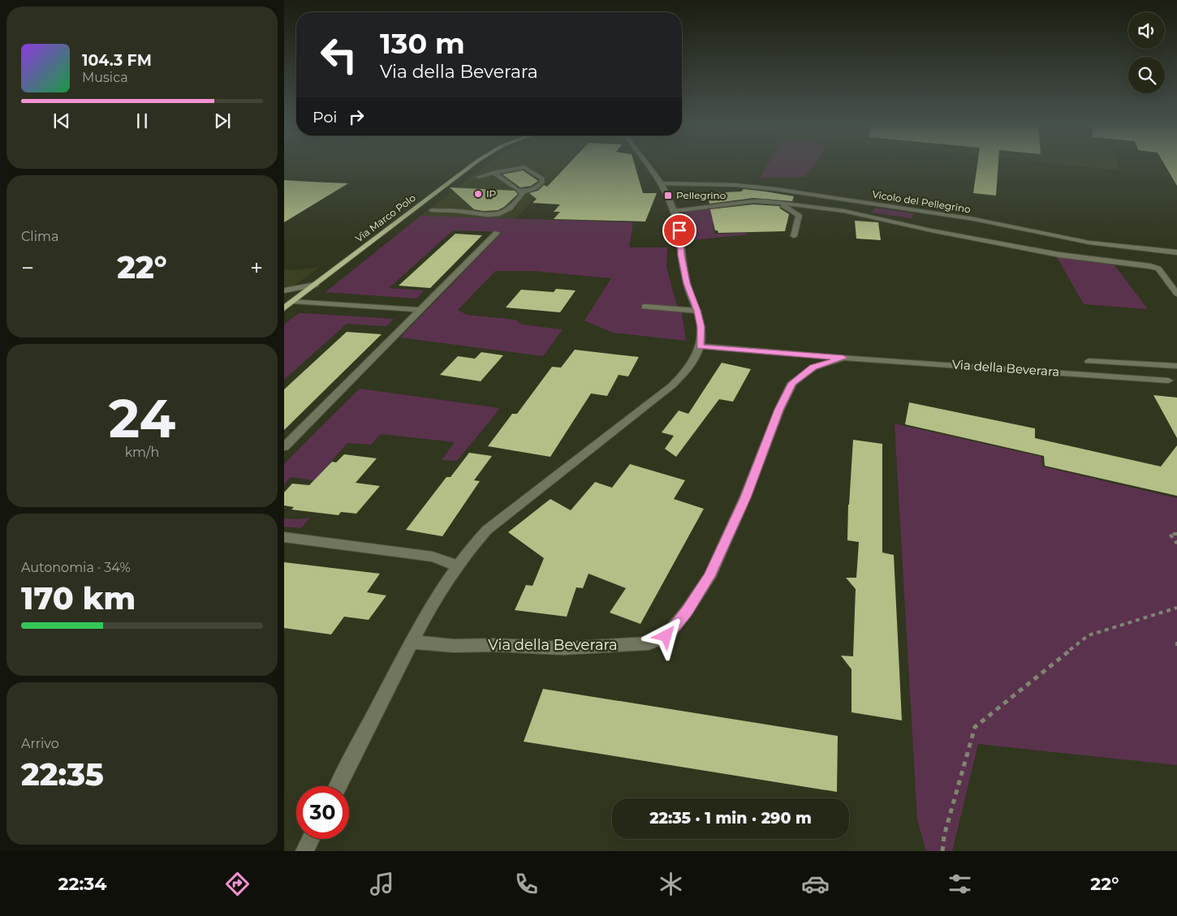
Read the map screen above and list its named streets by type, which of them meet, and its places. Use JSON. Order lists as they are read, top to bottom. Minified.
{"streets":{"main road":["Via Marco Polo"],"street":["Vicolo del Pellegrino","Via della Beverara"]},"places":{"other":["IP"],"transit":["Pellegrino"]},"page":{"turn":["130 m","Via della Beverara"],"song":["104.3 FM","Musica"],"then":"Poi","tile":["Clima",["24","km/h"],["Autonomia · 34%","170 km"],["Arrivo","22:35"]],"heat":["−","22°","+"],"limit":"30","trip":"22:35 · 1 min · 290 m","tabs":["22:34","22°"]}}
